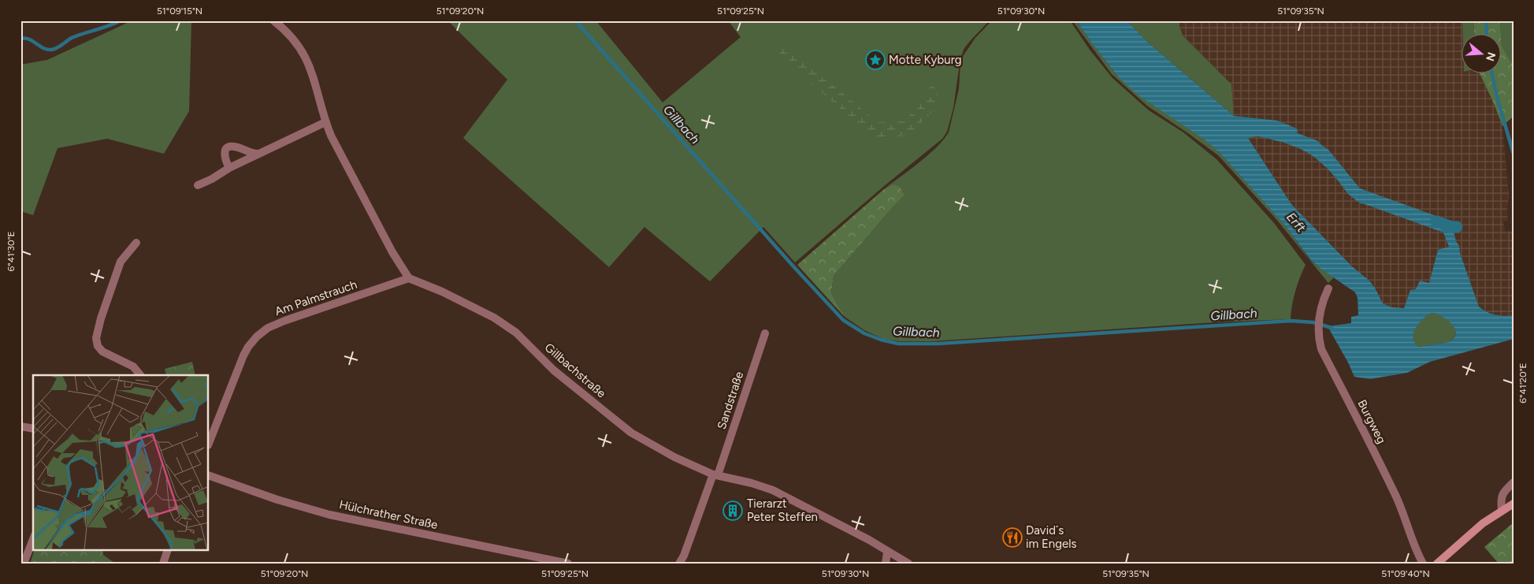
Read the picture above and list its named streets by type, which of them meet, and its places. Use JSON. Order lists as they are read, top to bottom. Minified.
{"streets":{"street":["Am Palmstrauch","Gillbachstraße","Sandstraße","Burgweg","Hülchrather Straße"]},"crossings":[["Am Palmstrauch","Gillbachstraße"],["Gillbachstraße","Sandstraße"]],"water":["Gillbach","Erft"],"places":{"place":["Motte Kyburg"],"building":["Tierarzt Peter Steffen"],"restaurant":["David´s im Engels"]},"north":"right","coordinates":["51°09'15\"N","51°09'20\"N","51°09'25\"N","51°09'30\"N","51°09'35\"N","6°41'30\"E","6°41'20\"E","51°09'40\"N"]}
